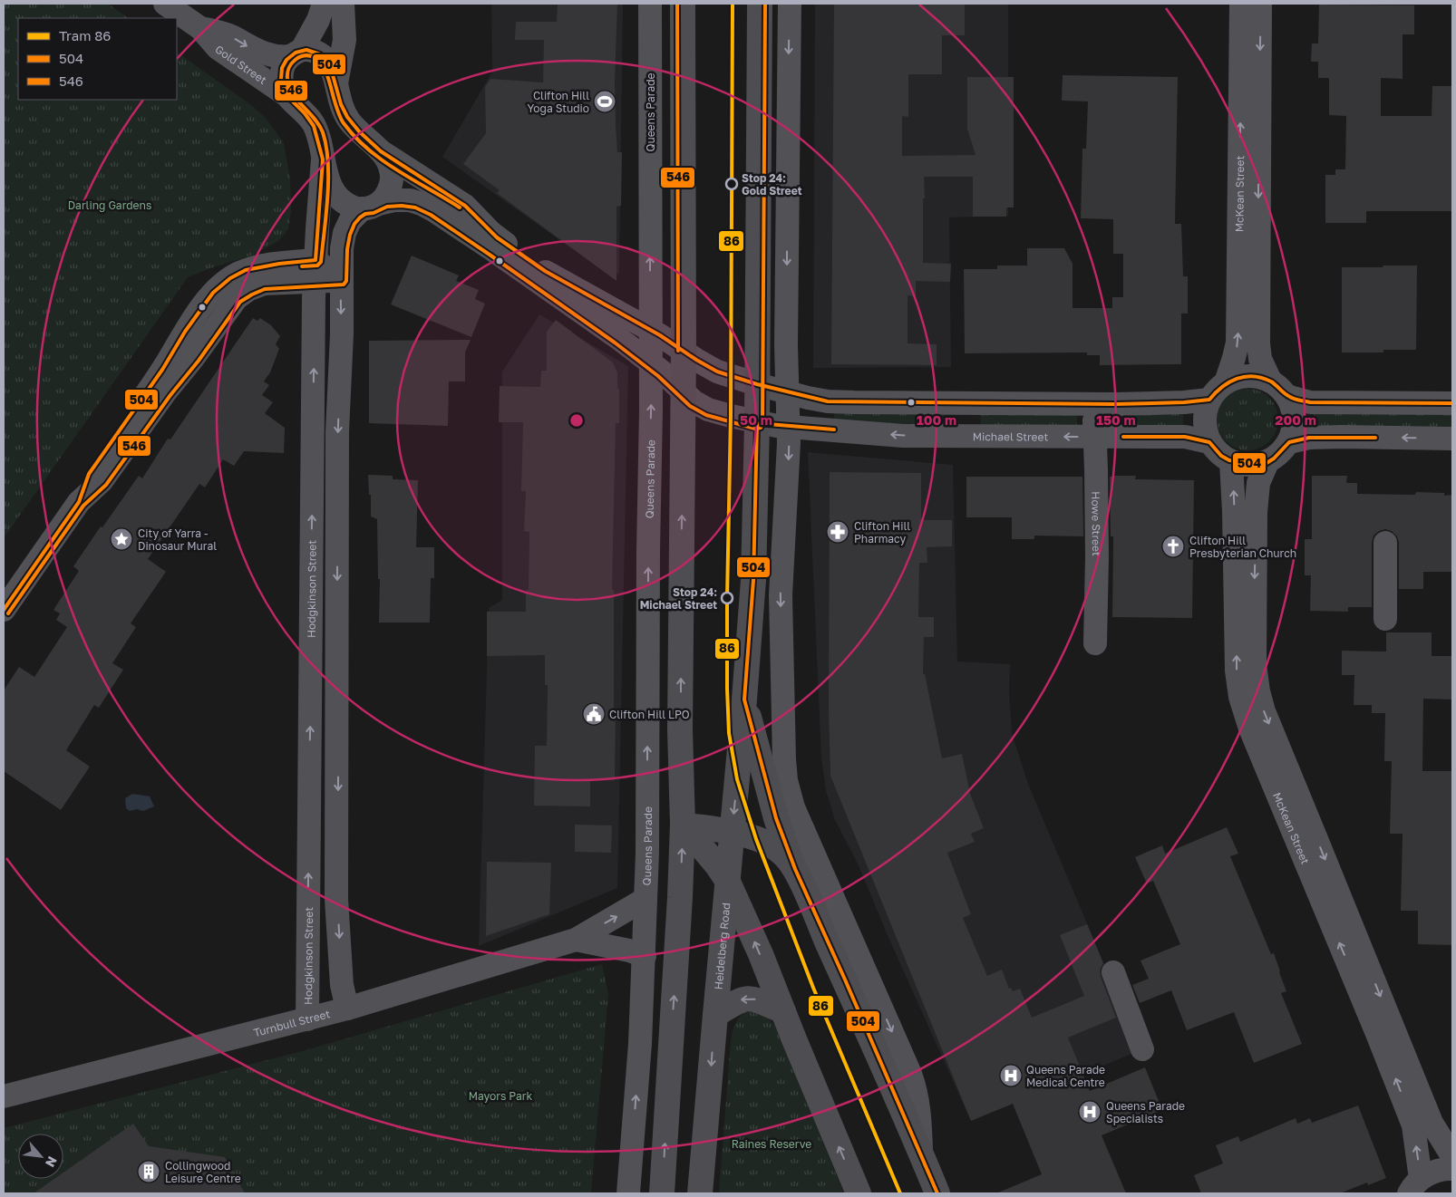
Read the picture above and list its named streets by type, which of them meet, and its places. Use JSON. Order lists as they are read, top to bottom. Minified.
{"streets":{"main road":["Heidelberg Road"],"street":["Gold Street","Queens Parade","McKean Street","Michael Street","Howe Street","Hodgkinson Street","Turnbull Street"]},"crossings":[["Gold Street","Hodgkinson Street"],["Queens Parade","Turnbull Street"],["McKean Street","Michael Street"],["Michael Street","Howe Street"],["Hodgkinson Street","Turnbull Street"]],"parks":["Darling Gardens","Mayors Park","Raines Reserve"],"places":{"sports":["Clifton Hill Yoga Studio"],"other":["Stop 24: Gold Street","Stop 24: Michael Street"],"pharmacy":["Clifton Hill Pharmacy"],"place":["City of Yarra - Dinosaur Mural"],"church":["Clifton Hill Presbyterian Church"],"public building":["Clifton Hill LPO"],"hospital":["Queens Parade Medical Centre","Queens Parade Specialists"],"building":["Collingwood Leisure Centre"]},"lines":["tram line 86","transit line 546","transit line 504"],"legend":["Tram 86","504","546"],"north":"bottom right","rings":["50 m","100 m","150 m","200 m"]}
